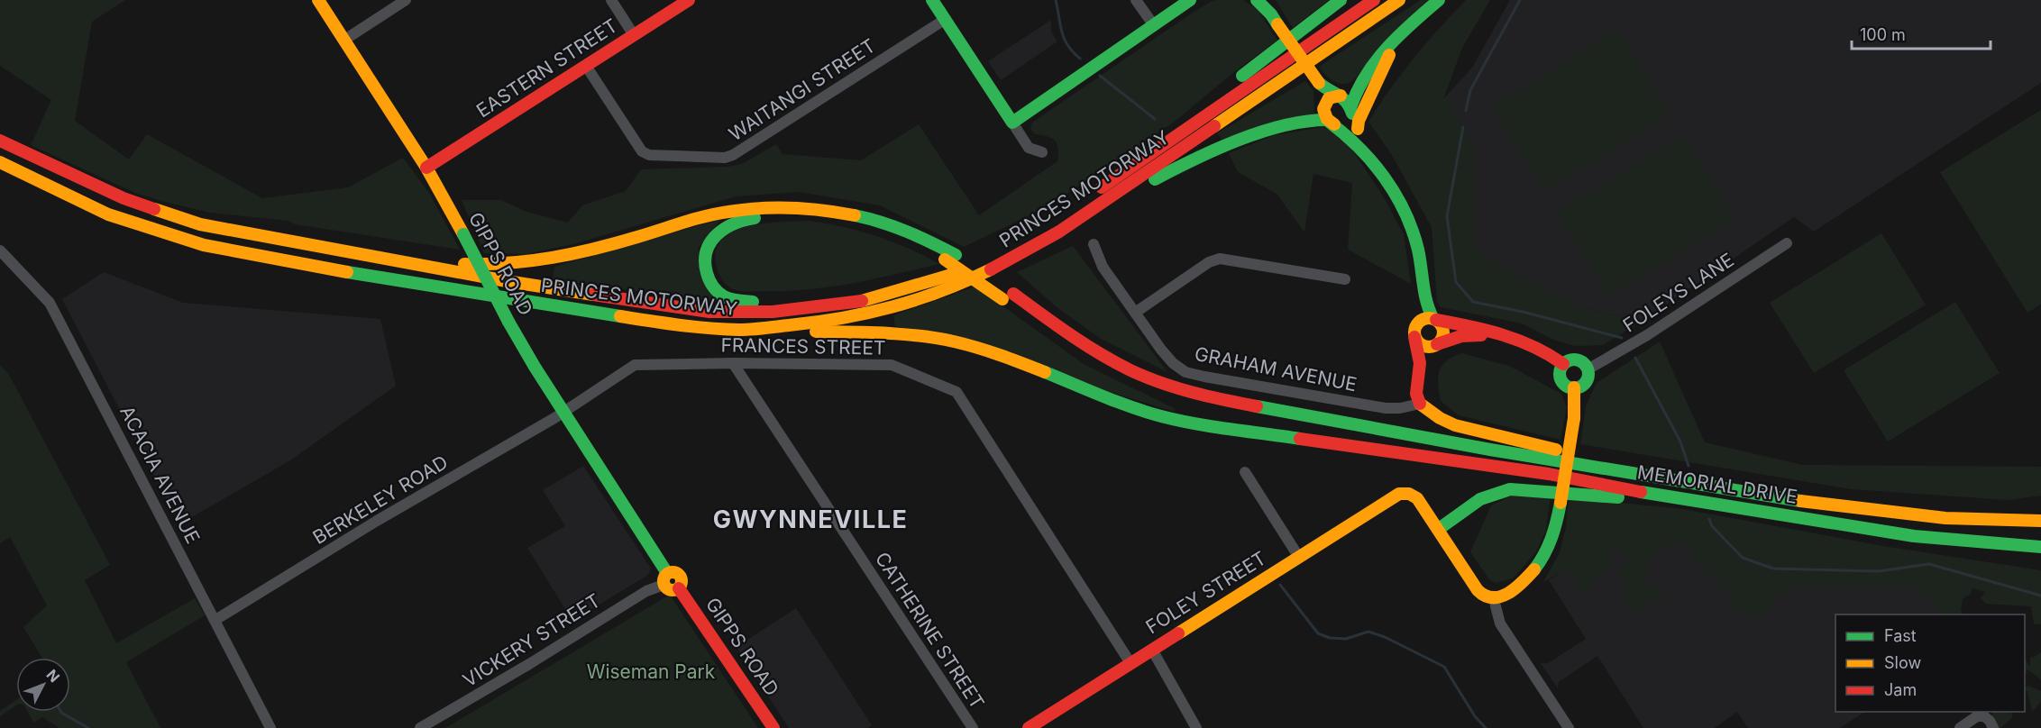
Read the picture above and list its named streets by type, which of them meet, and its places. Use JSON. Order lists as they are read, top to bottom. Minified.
{"streets":{"main road":["EASTERN STREET","PRINCES MOTORWAY","GIPPS ROAD","MEMORIAL DRIVE","FOLEY STREET"],"street":["WAITANGI STREET","FOLEYS LANE","FRANCES STREET","GRAHAM AVENUE","ACACIA AVENUE","BERKELEY ROAD","CATHERINE STREET","VICKERY STREET"]},"crossings":[["EASTERN STREET","WAITANGI STREET"],["EASTERN STREET","GIPPS ROAD"],["GIPPS ROAD","FRANCES STREET"],["GIPPS ROAD","BERKELEY ROAD"],["GIPPS ROAD","VICKERY STREET"],["FRANCES STREET","BERKELEY ROAD"],["FRANCES STREET","FOLEY STREET"],["FRANCES STREET","CATHERINE STREET"],["ACACIA AVENUE","BERKELEY ROAD"]],"districts":["GWYNNEVILLE"],"parks":["Wiseman Park"],"legend":["Fast","Slow","Jam"],"scale_bar":"100 m","north":"top right"}
